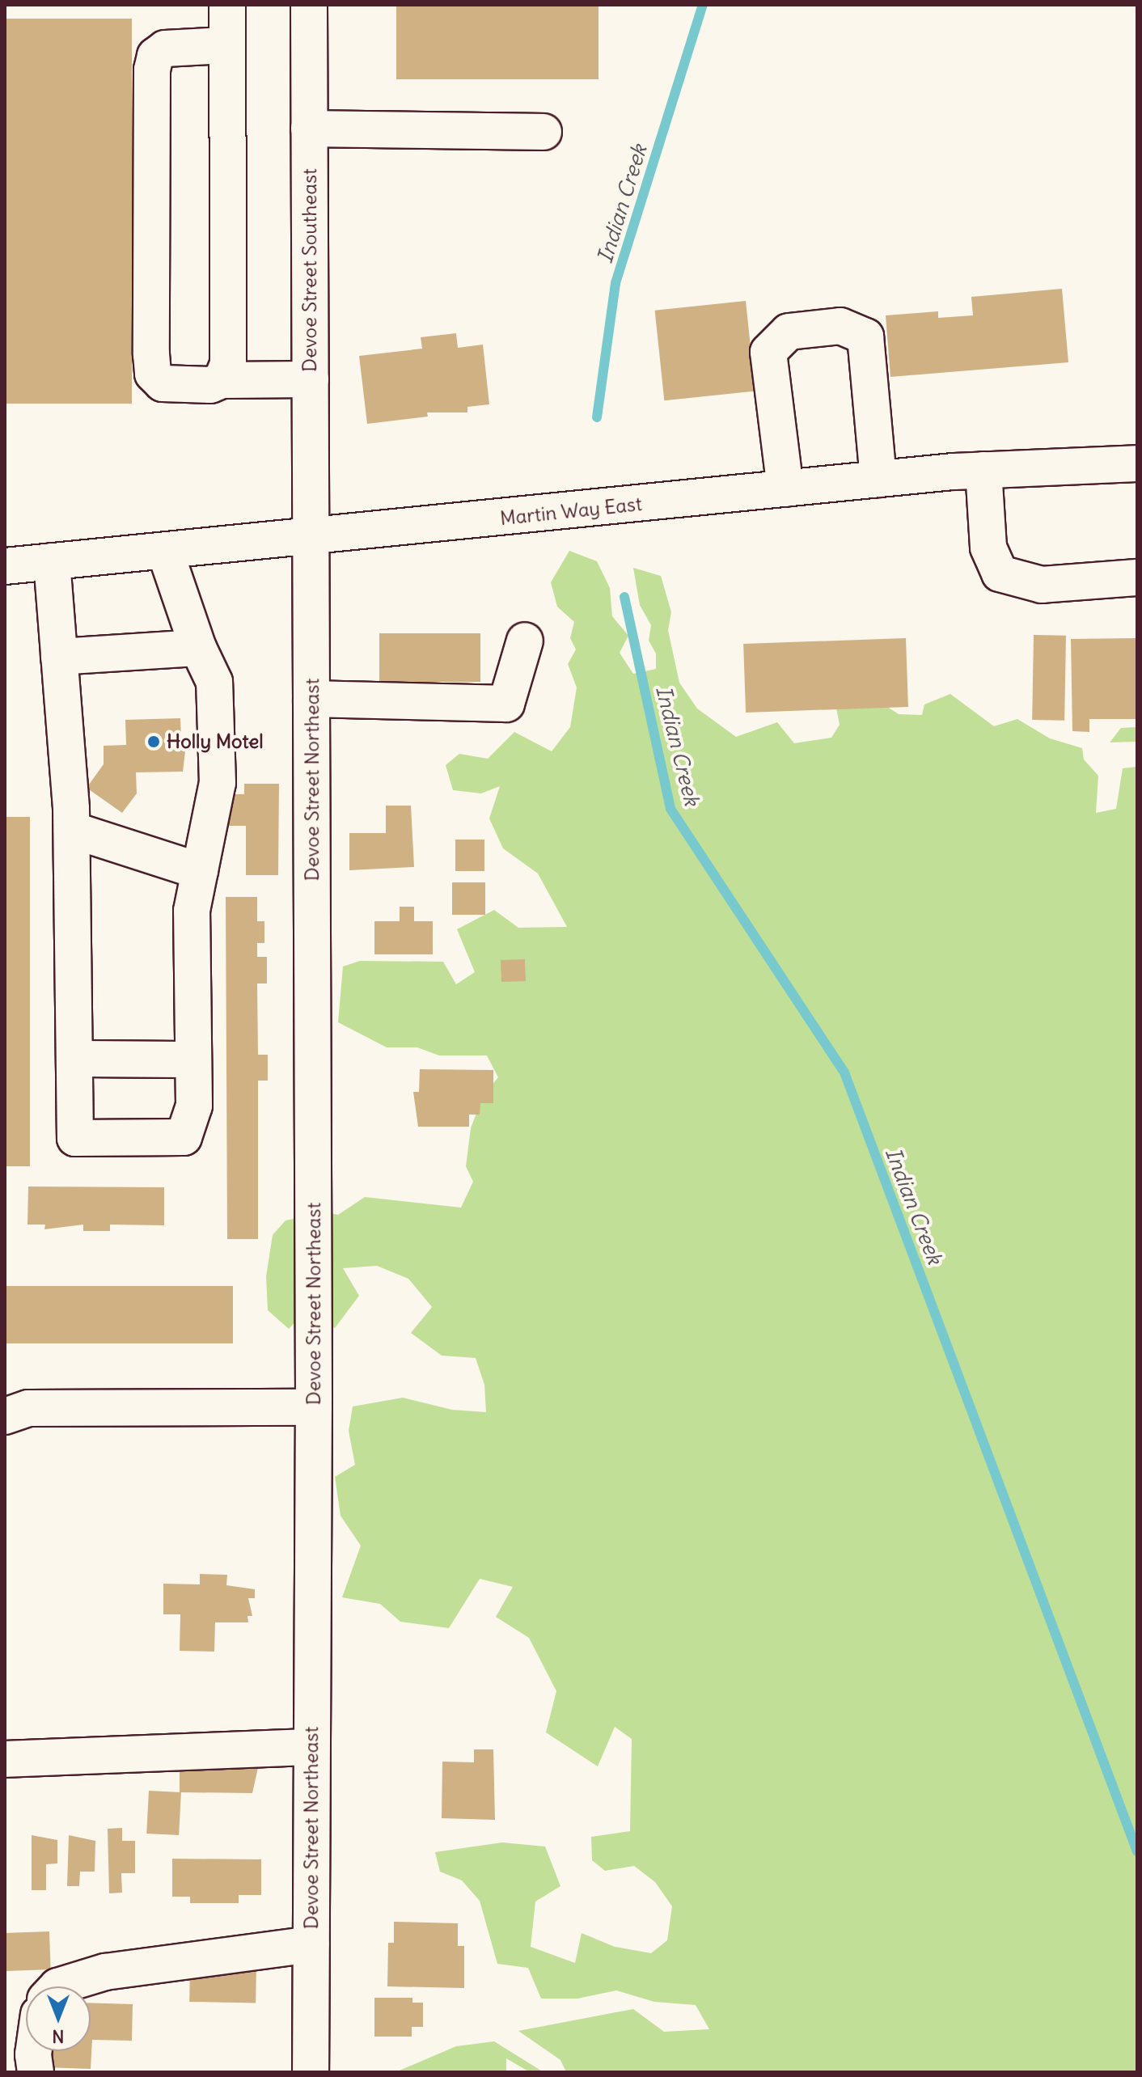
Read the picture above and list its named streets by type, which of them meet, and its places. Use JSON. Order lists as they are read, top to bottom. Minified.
{"streets":{"street":["Devoe Street Southeast","Martin Way East","Devoe Street Northeast"]},"crossings":[["Devoe Street Southeast","Martin Way East"],["Devoe Street Southeast","Devoe Street Northeast"],["Martin Way East","Devoe Street Northeast"]],"water":["Indian Creek"],"places":["Holly Motel"],"north":"bottom"}
